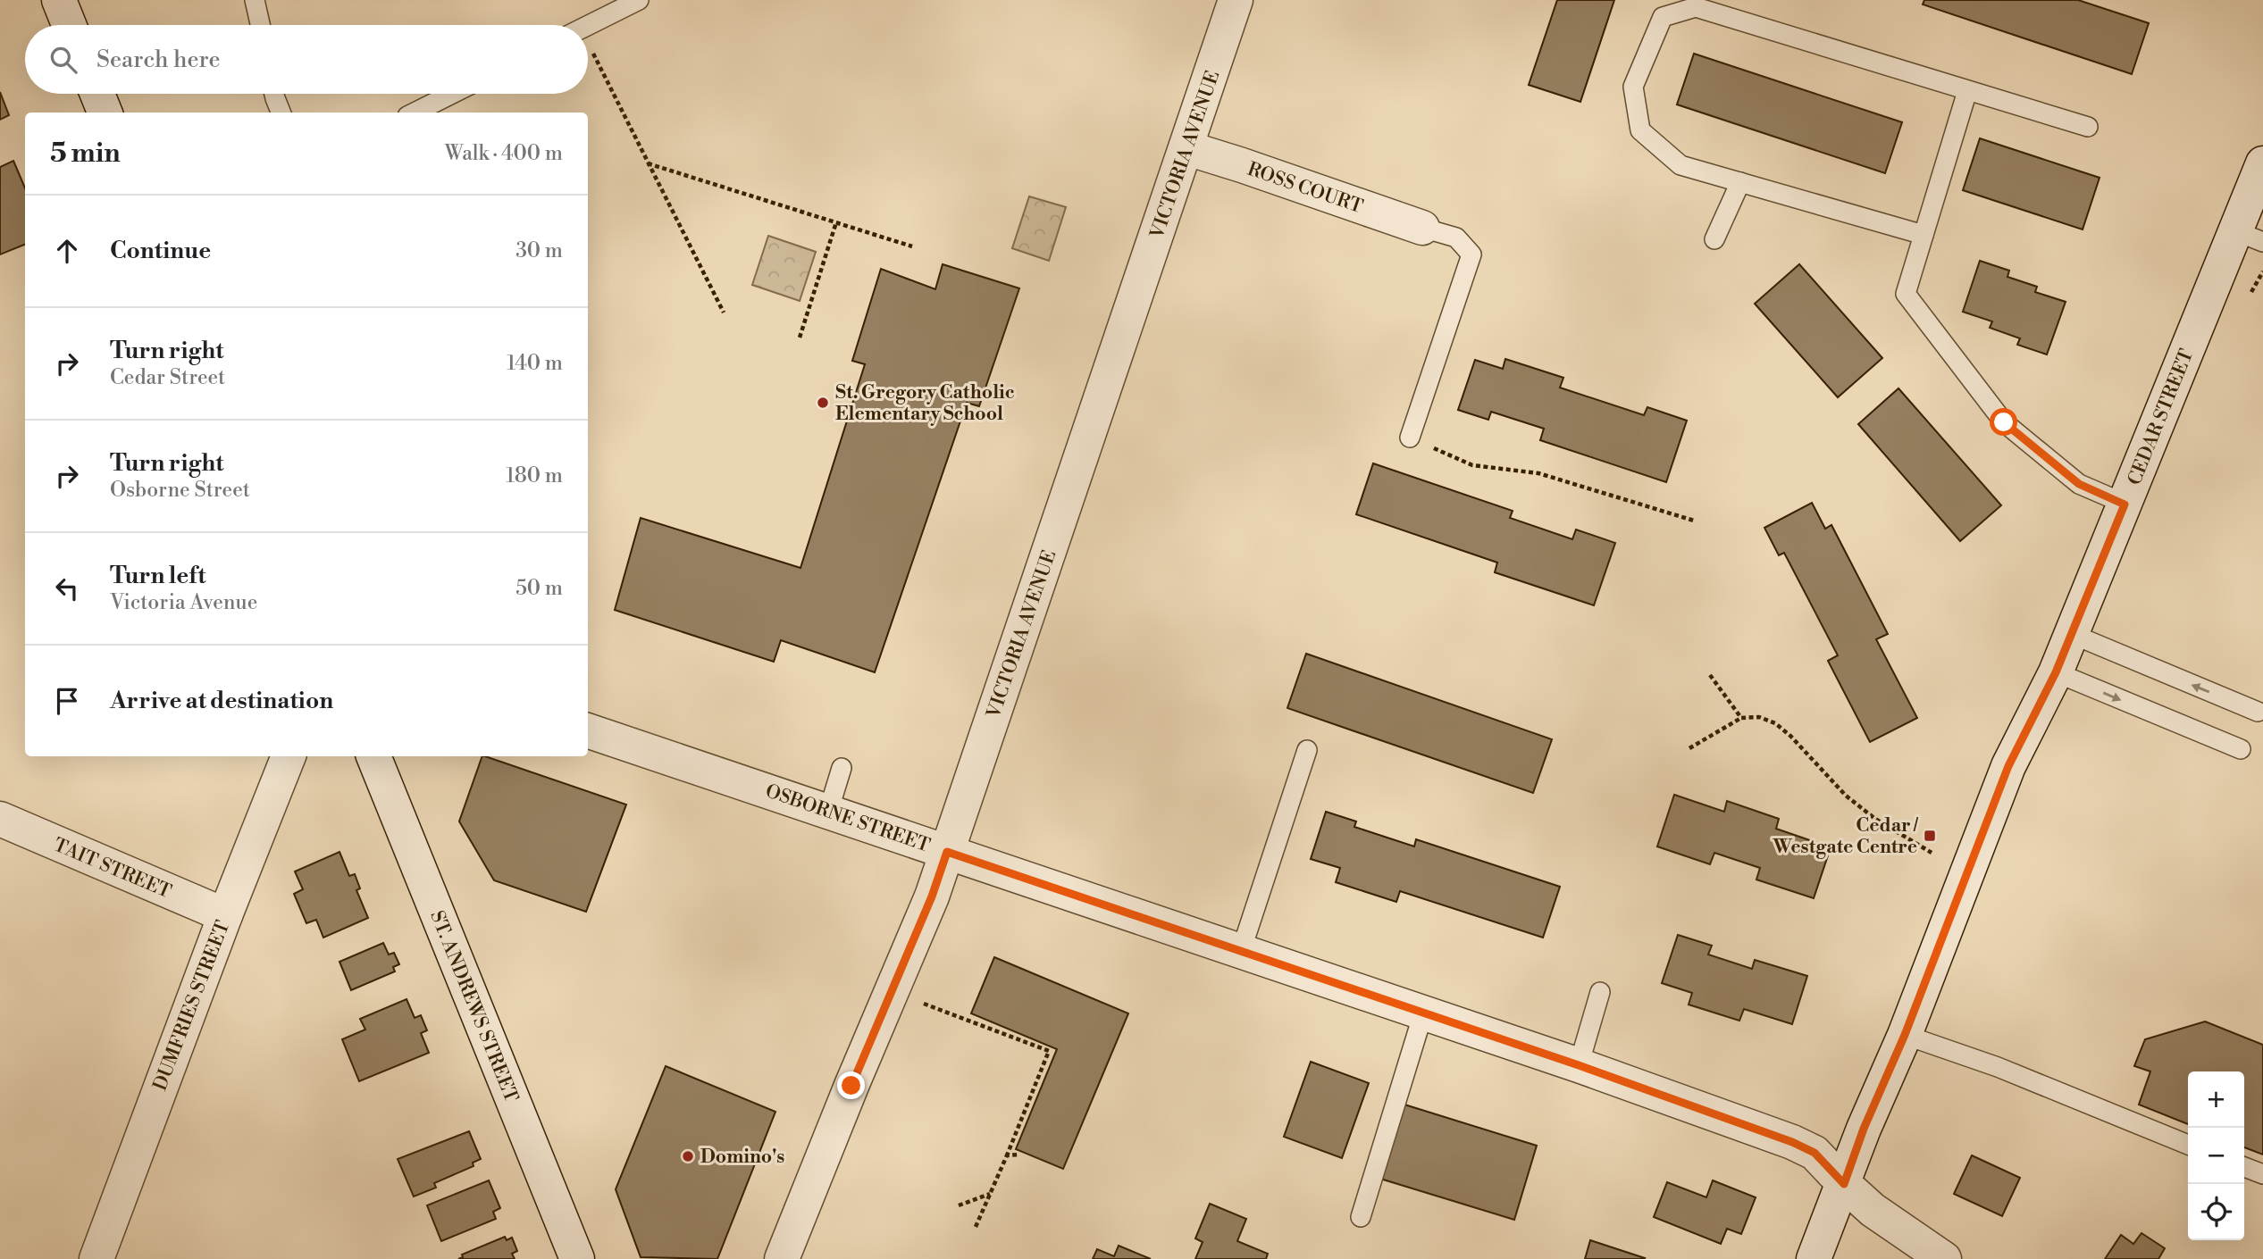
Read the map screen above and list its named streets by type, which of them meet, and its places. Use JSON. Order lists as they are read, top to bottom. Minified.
{"streets":{"street":["VICTORIA AVENUE","ROSS COURT","CEDAR STREET","OSBORNE STREET","TAIT STREET","DUMFRIES STREET","ST. ANDREWS STREET"]},"crossings":[["VICTORIA AVENUE","ROSS COURT"],["VICTORIA AVENUE","OSBORNE STREET"],["CEDAR STREET","OSBORNE STREET"],["TAIT STREET","DUMFRIES STREET"]],"places":{"other":["St. Gregory Catholic Elementary School","Domino's"],"transit":["Cedar / Westgate Centre"]},"page":{"search":"Search here","heading":["5 min","Walk · 400 m"],"list":[["Continue","30 m"],["Turn right","Cedar Street","140 m"],["Turn right","Osborne Street","180 m"],["Turn left","Victoria Avenue","50 m"],"Arrive at destination"],"map_buttons":["+","−"]}}
